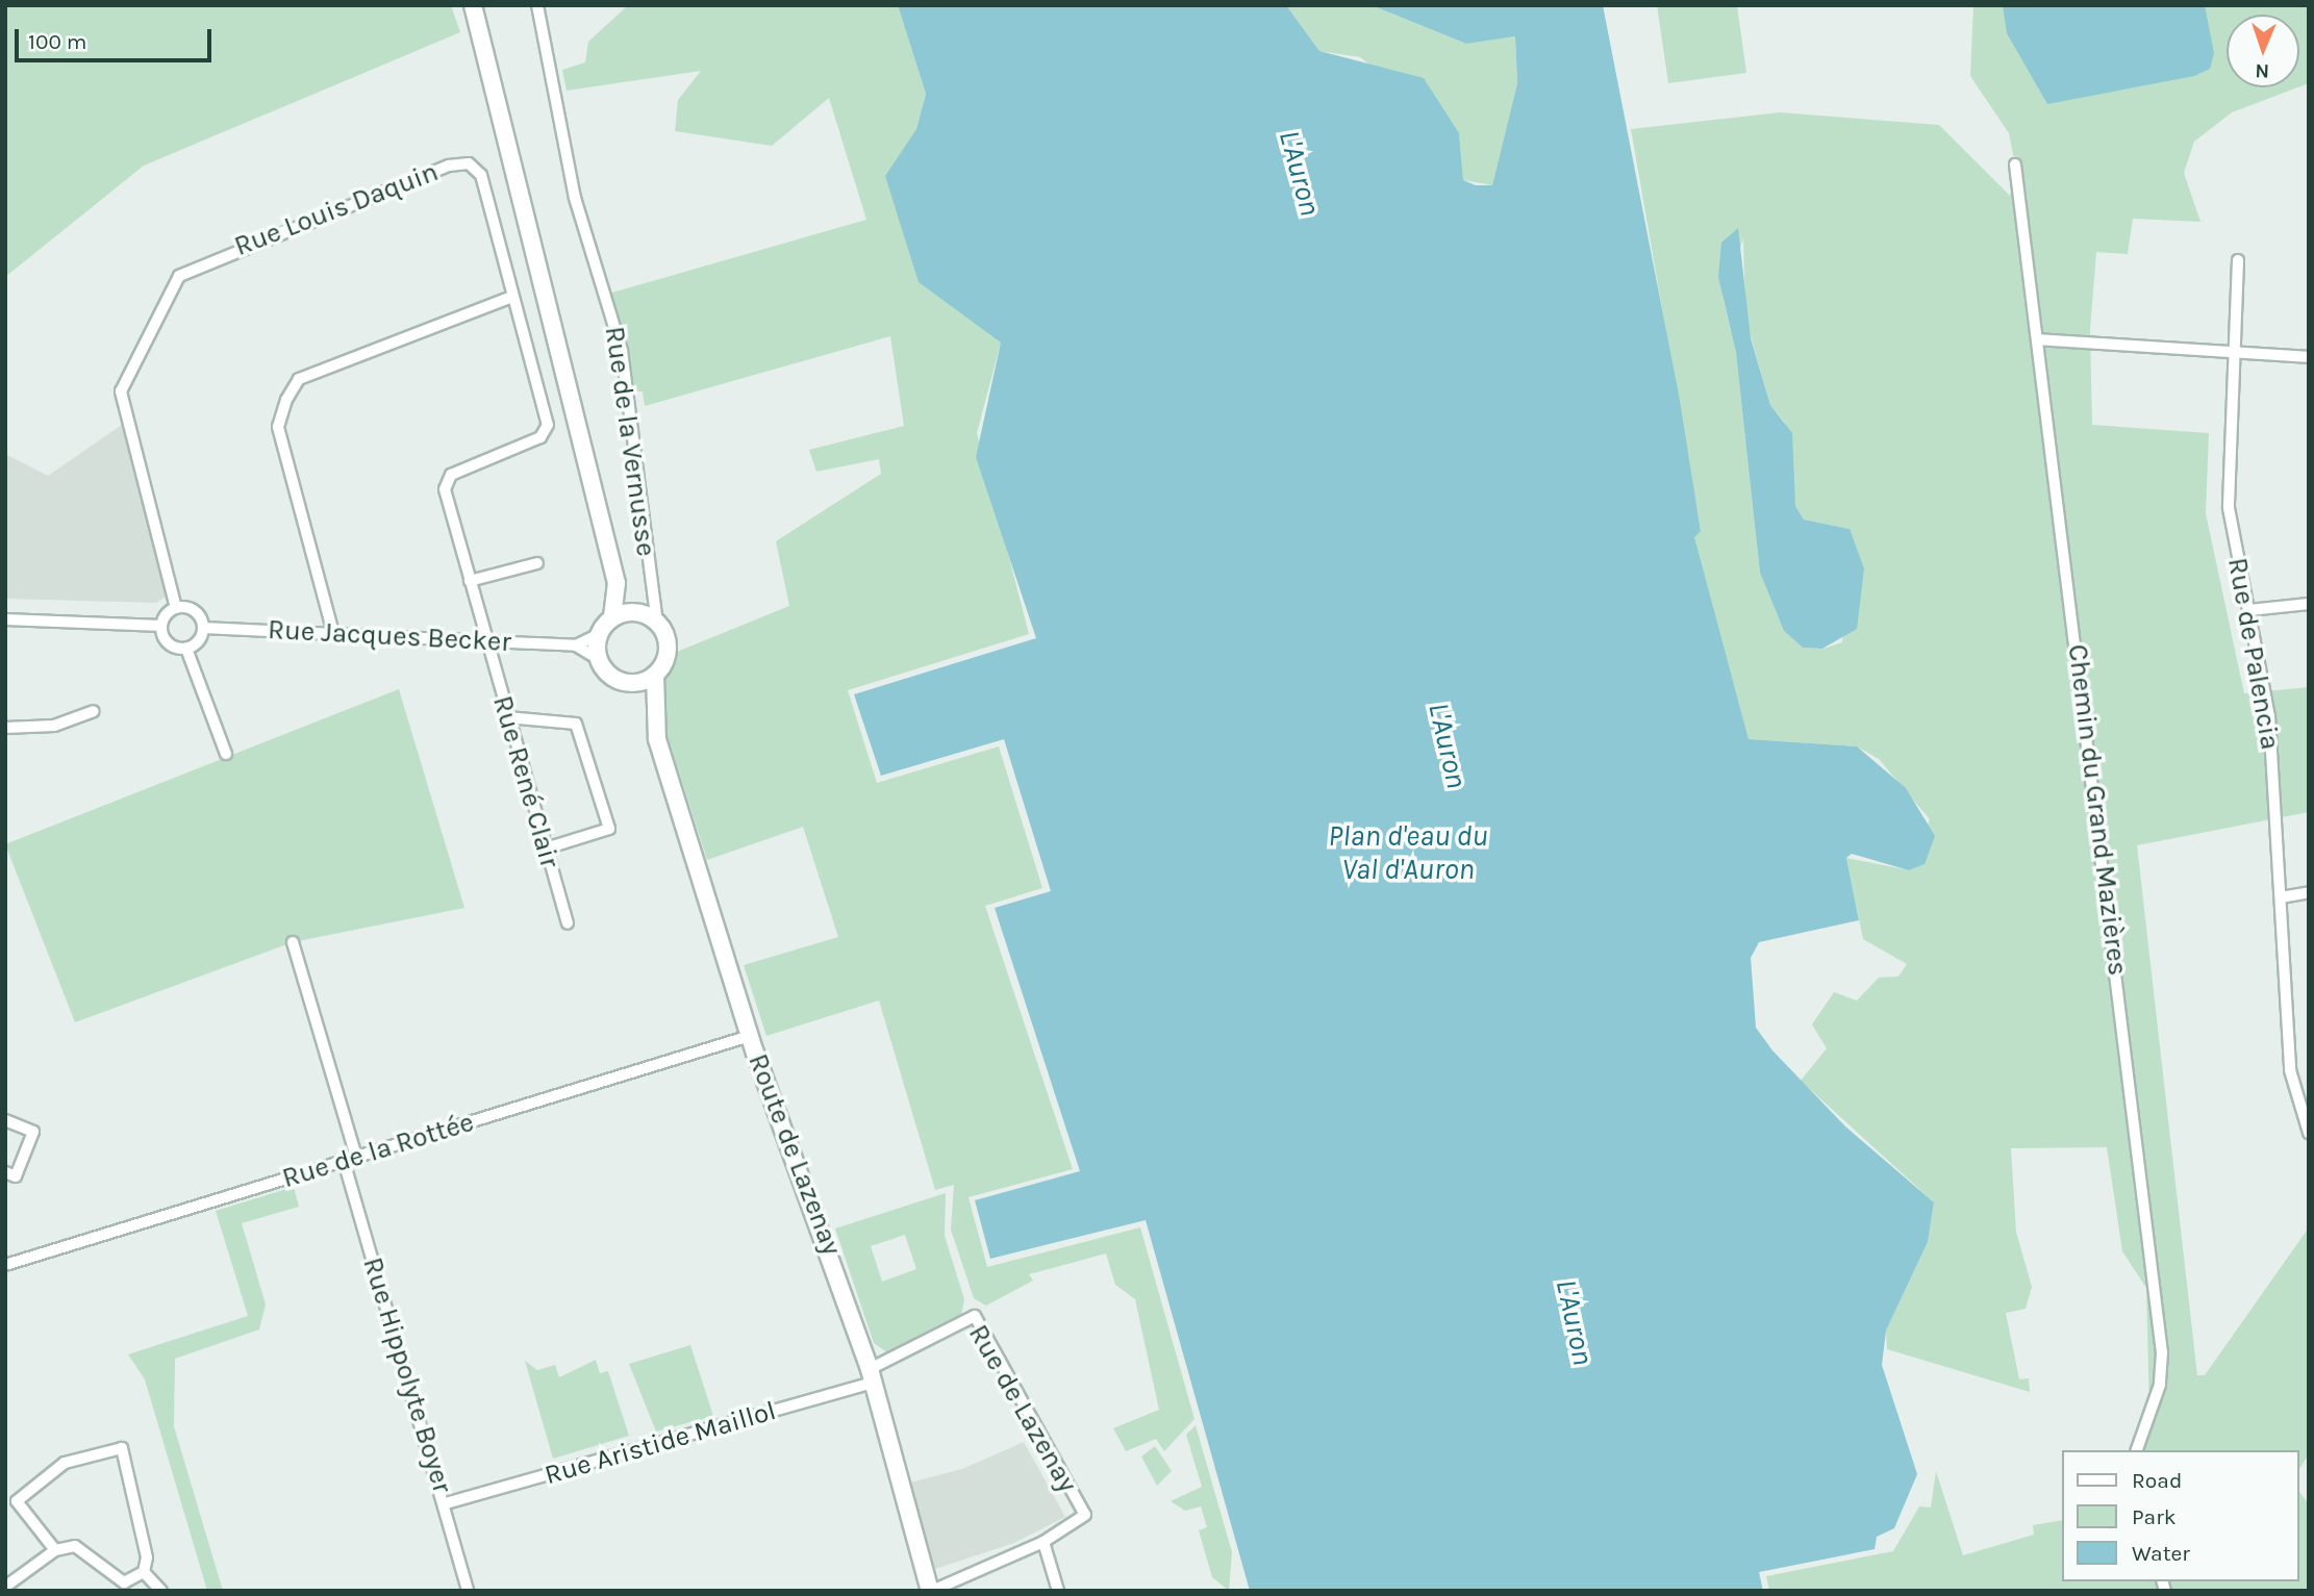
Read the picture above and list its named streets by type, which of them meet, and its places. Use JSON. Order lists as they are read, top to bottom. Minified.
{"streets":{"street":["Rue Louis Daquin","Rue de la Vernusse","Rue Jacques Becker","Rue de Palencia","Rue René Clair","Chemin du Grand Mazières","Rue de la Rottée","Route de Lazenay","Rue Hippolyte Boyer","Rue de Lazenay","Rue Aristide Maillol"]},"crossings":[["Rue Louis Daquin","Rue Jacques Becker"],["Rue Louis Daquin","Rue René Clair"],["Rue de la Vernusse","Rue Jacques Becker"],["Rue de la Vernusse","Route de Lazenay"],["Rue Jacques Becker","Rue René Clair"],["Rue Jacques Becker","Route de Lazenay"],["Rue de la Rottée","Route de Lazenay"],["Rue de la Rottée","Rue Hippolyte Boyer"],["Route de Lazenay","Rue de Lazenay"],["Route de Lazenay","Rue Aristide Maillol"],["Rue Hippolyte Boyer","Rue Aristide Maillol"],["Rue de Lazenay","Rue Aristide Maillol"]],"water":["L'Auron","Plan d'eau du Val d'Auron"],"legend":["Road","Park","Water"],"scale_bar":"100 m","north":"bottom"}
